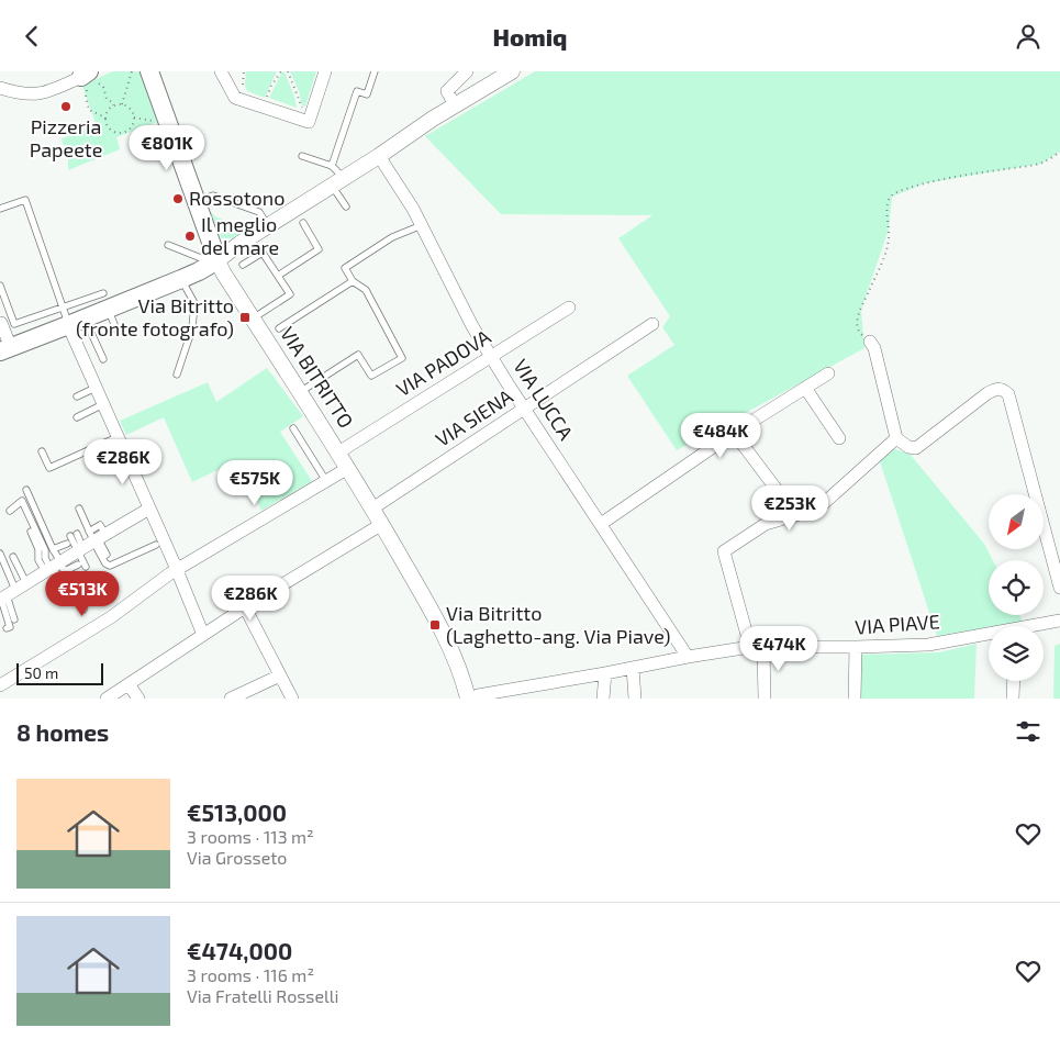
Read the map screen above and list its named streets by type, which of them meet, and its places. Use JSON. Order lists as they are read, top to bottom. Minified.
{"streets":{"main road":["VIA BITRITTO"],"street":["VIA PADOVA","VIA LUCCA","VIA SIENA","VIA PIAVE"]},"crossings":[["VIA PADOVA","VIA BITRITTO"],["VIA PADOVA","VIA LUCCA"],["VIA BITRITTO","VIA SIENA"],["VIA LUCCA","VIA SIENA"],["VIA LUCCA","VIA PIAVE"]],"places":{"other":["Pizzeria Papeete","Rossotono","Il meglio del mare"],"transit":["Via Bitritto (fronte fotografo)","Via Bitritto (Laghetto-ang. Via Piave)"]},"scale_bar":"50 m","north":"bottom left","page":{"header":"Homiq","price":["€801K","€484K","€286K","€575K","€253K","€513K","€286K","€474K"],"scale":"50 m","heading":"8 homes","list":[{"name":"€513,000","note":"3 rooms · 113 m² · Via Grosseto"},{"name":"€474,000","note":"3 rooms · 116 m² · Via Fratelli Rosselli"}]}}
